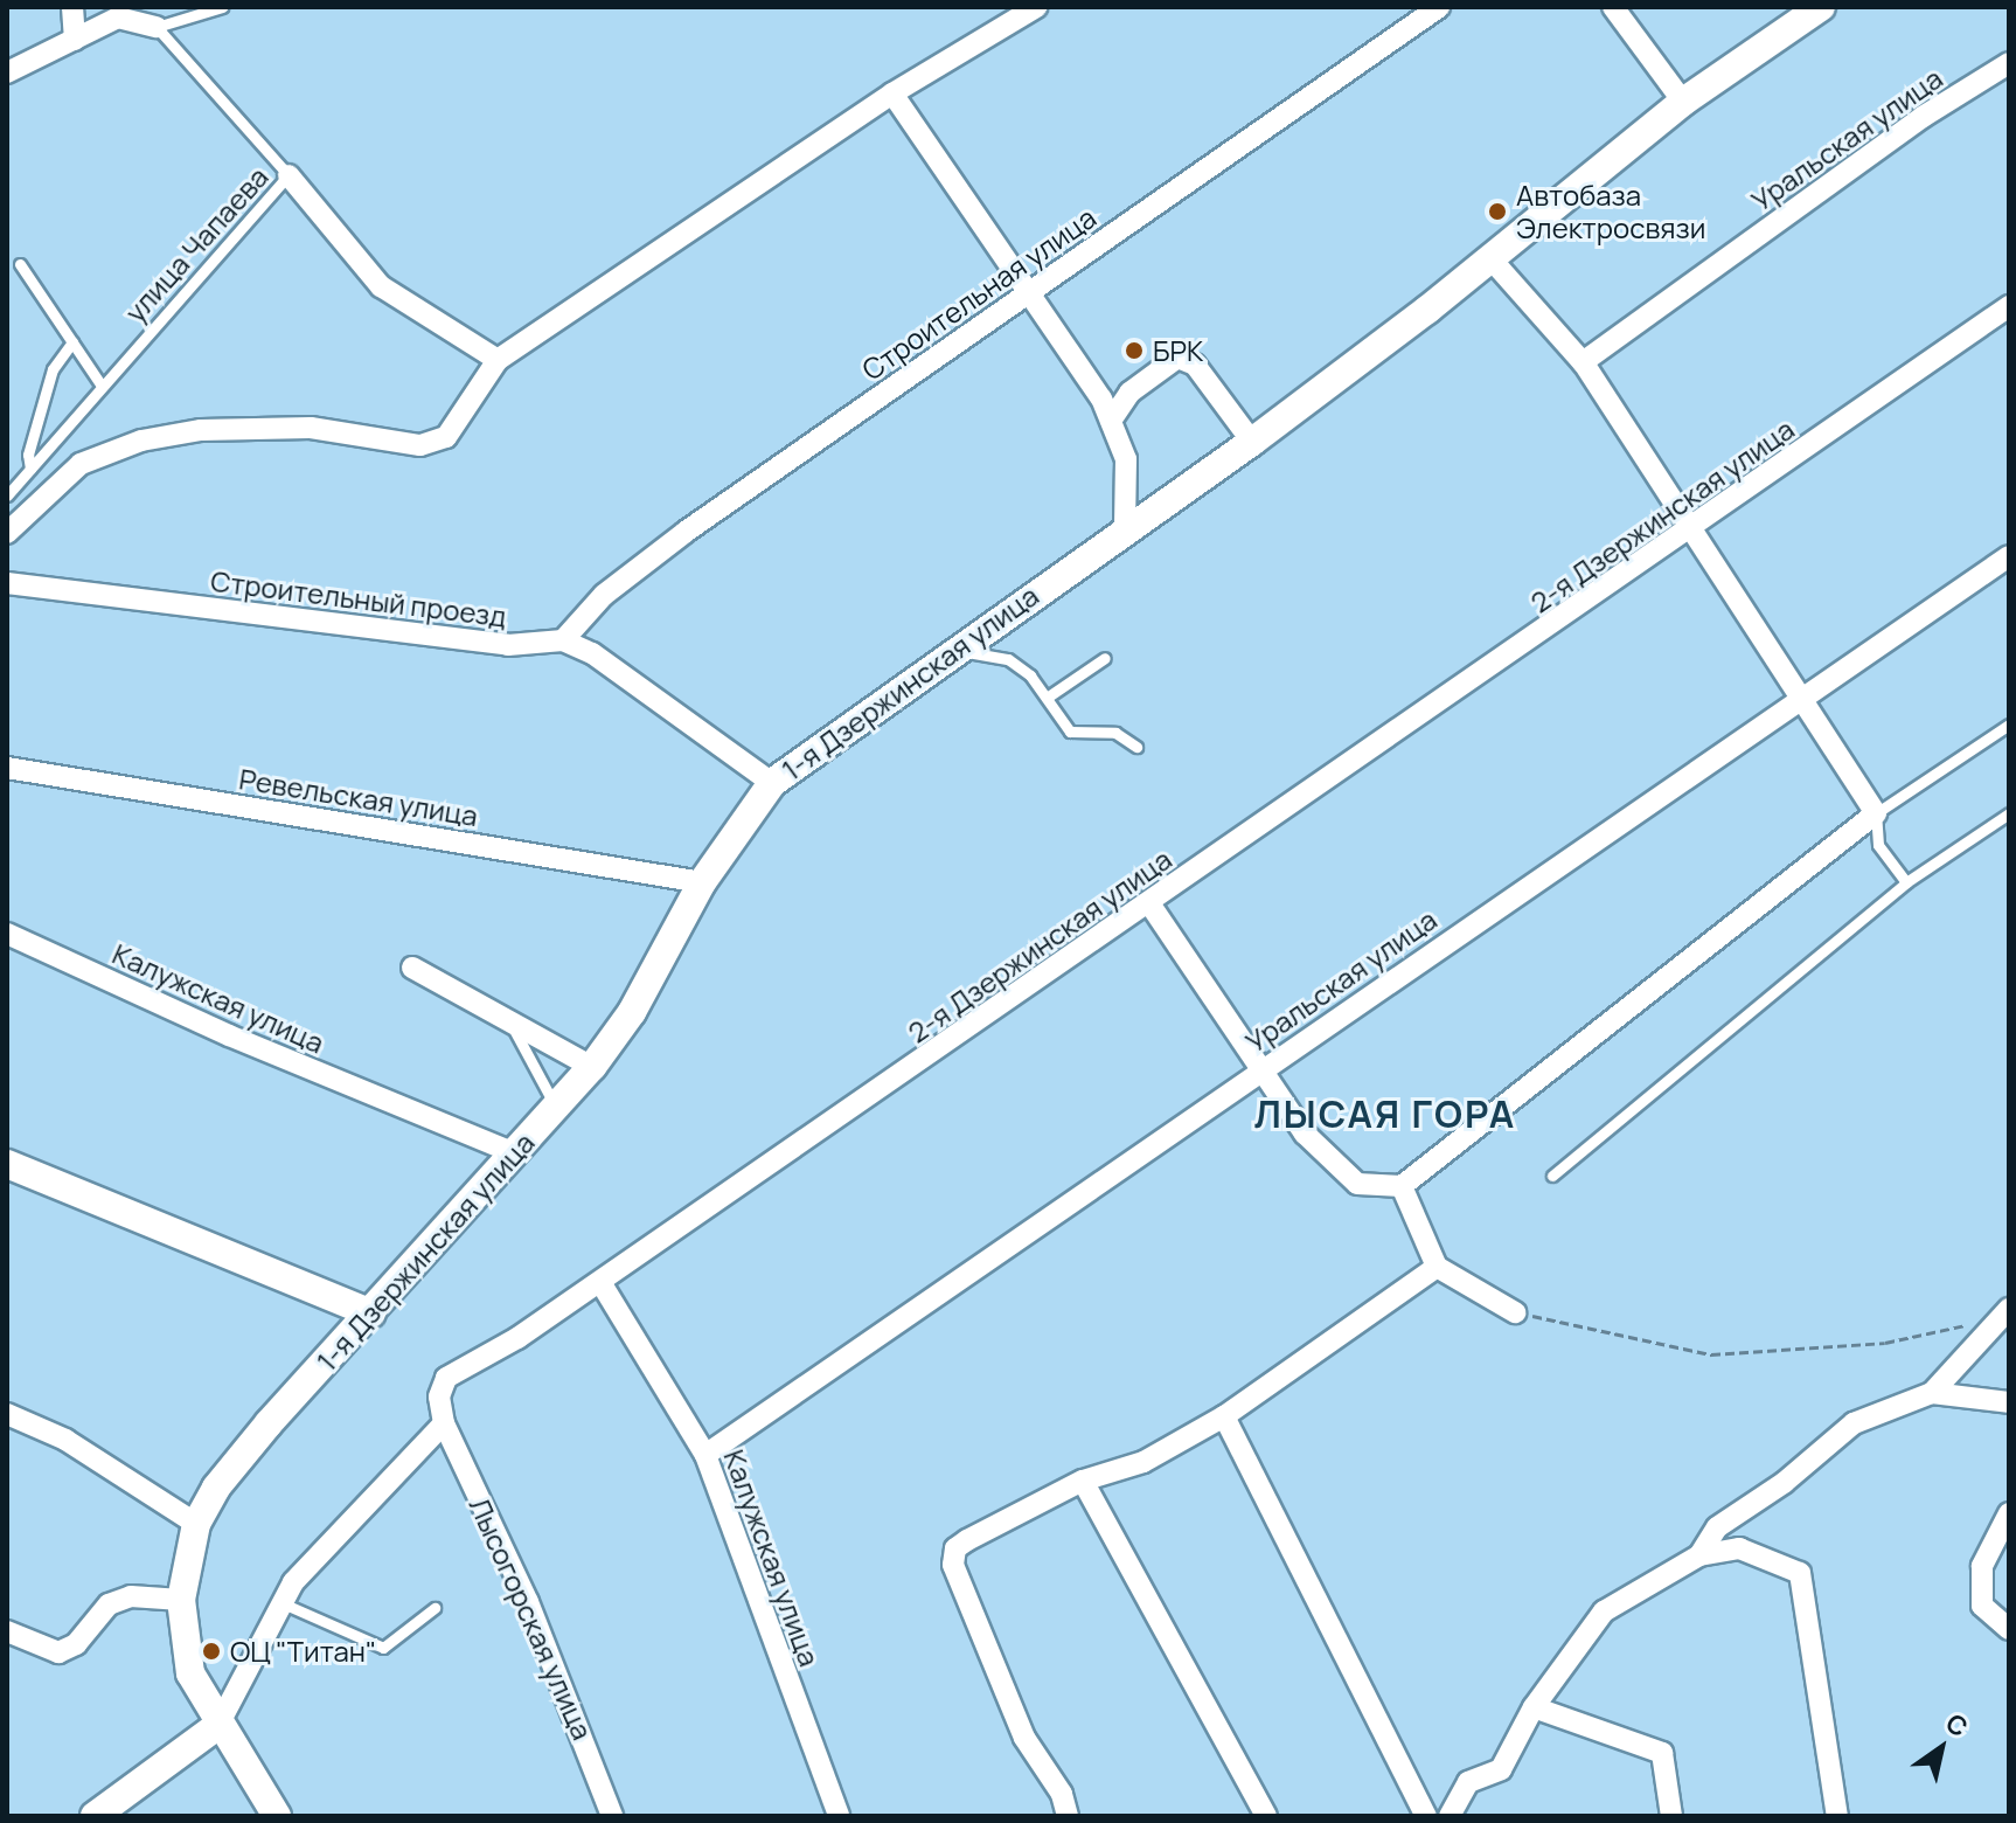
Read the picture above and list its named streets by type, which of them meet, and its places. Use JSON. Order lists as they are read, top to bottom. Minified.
{"streets":{"street":["Уральская улица","Строительная улица","2-я Дзержинская улица","Строительный проезд","1-я Дзержинская улица","Ревельская улица","Калужская улица","Лысогорская улица"],"lane":["улица Чапаева"]},"crossings":[["Уральская улица","Калужская улица"],["Строительная улица","Строительный проезд"],["2-я Дзержинская улица","Калужская улица"],["2-я Дзержинская улица","Лысогорская улица"],["1-я Дзержинская улица","Ревельская улица"],["1-я Дзержинская улица","Калужская улица"]],"districts":["ЛЫСАЯ ГОРА"],"places":["Автобаза Электросвязи","БРК","ОЦ \"Титан\""],"north":"top right"}
